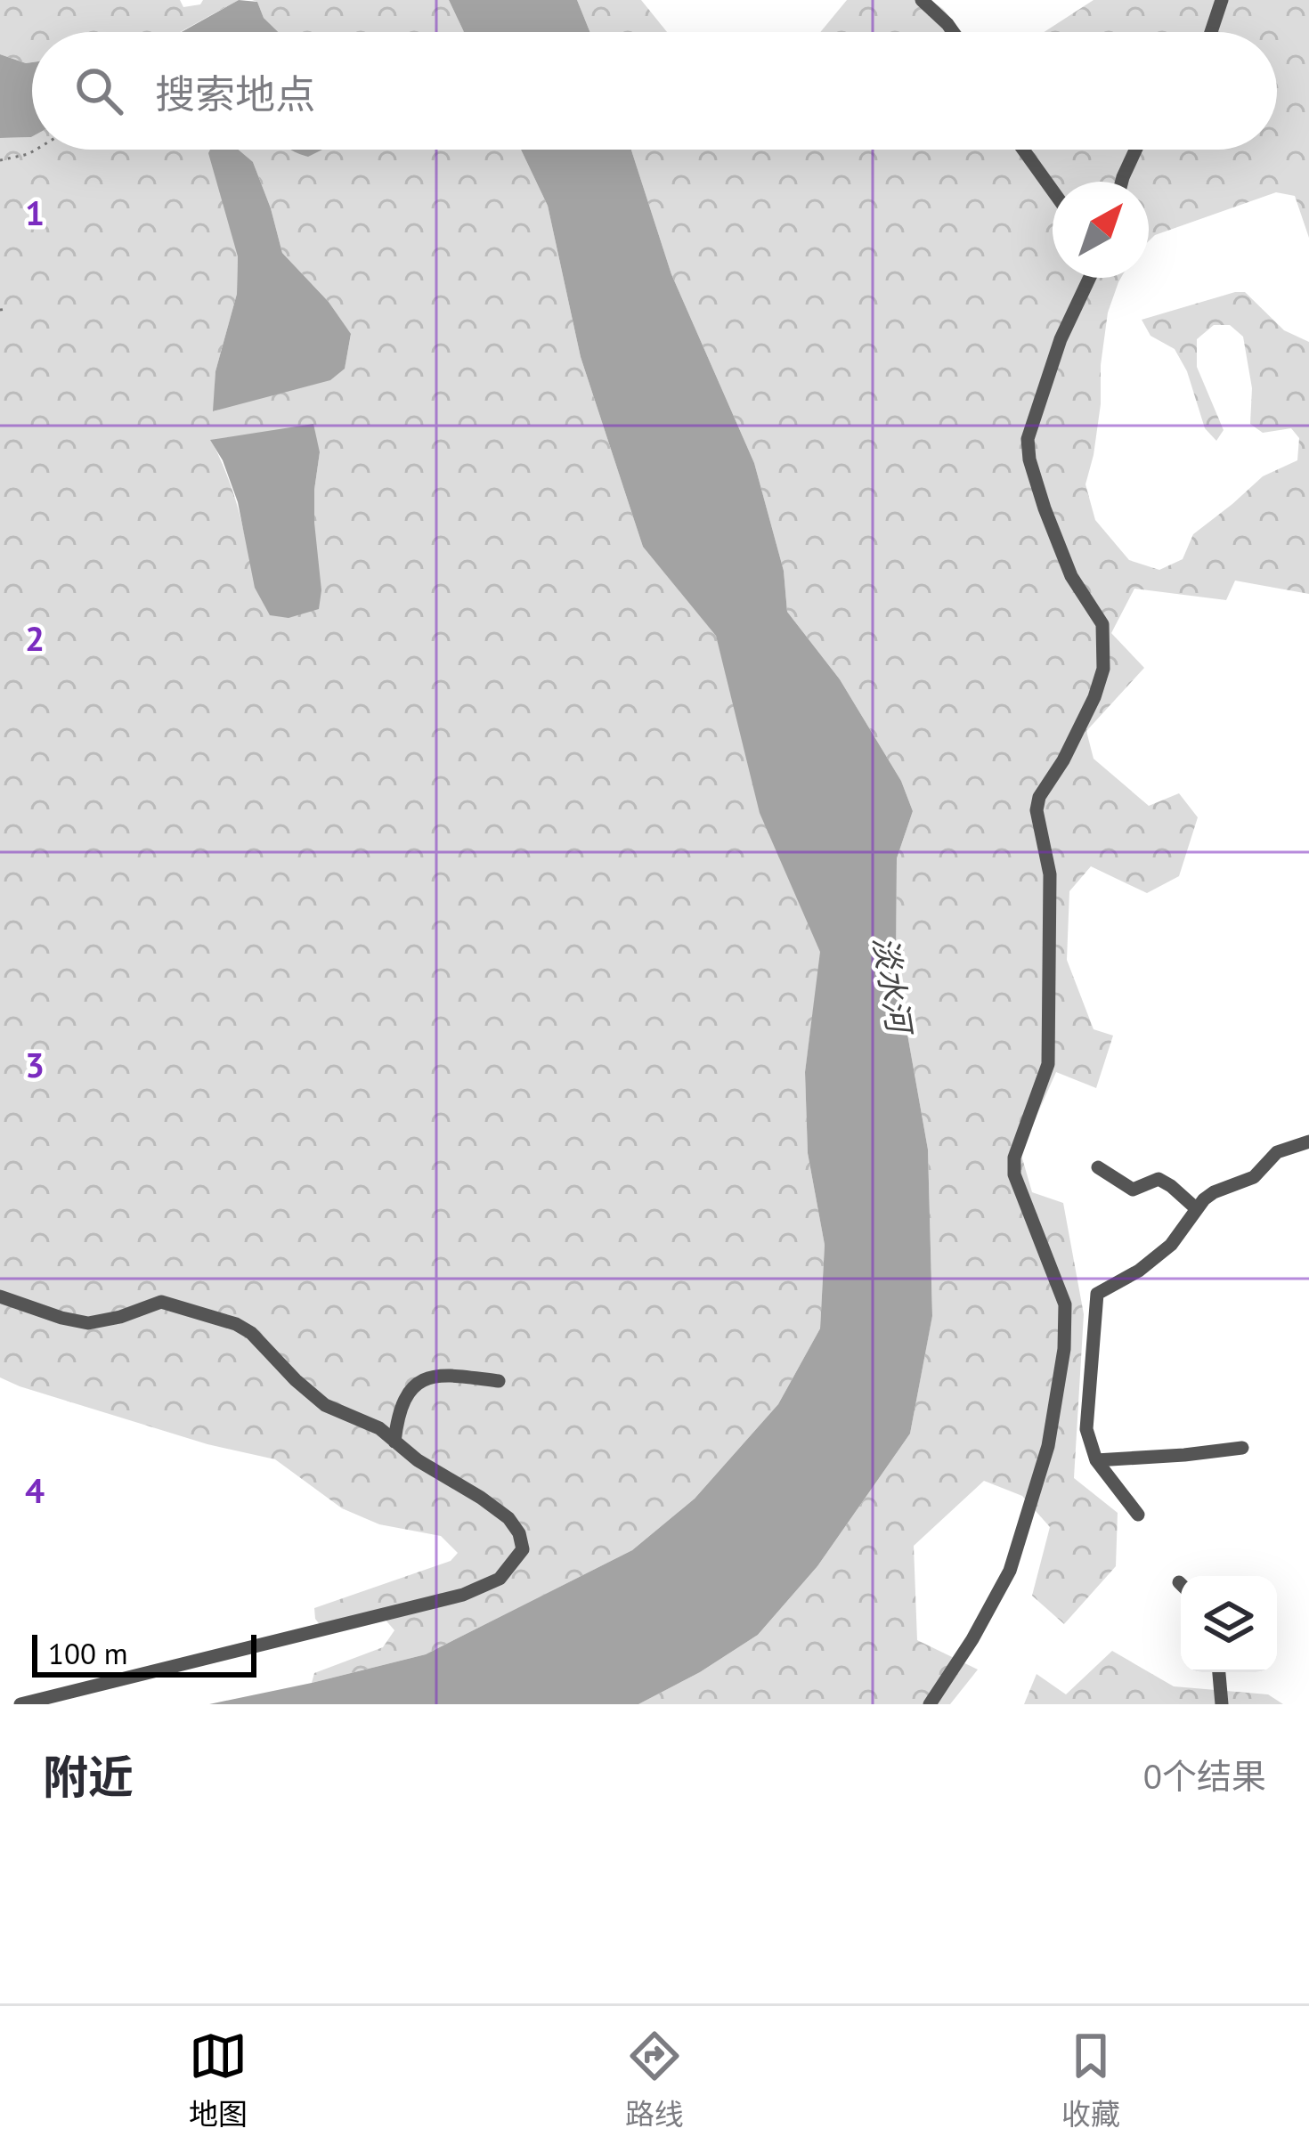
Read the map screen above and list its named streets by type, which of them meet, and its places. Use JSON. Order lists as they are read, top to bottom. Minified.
{"water":["淡水河"],"scale_bar":"100 m","north":"top right","page":{"search":"搜索地点","scale":"100 m","heading":["附近","0个结果"],"nav":["地图","路线","收藏"]},"grid":{"rows":["1","2","3","4"]}}
